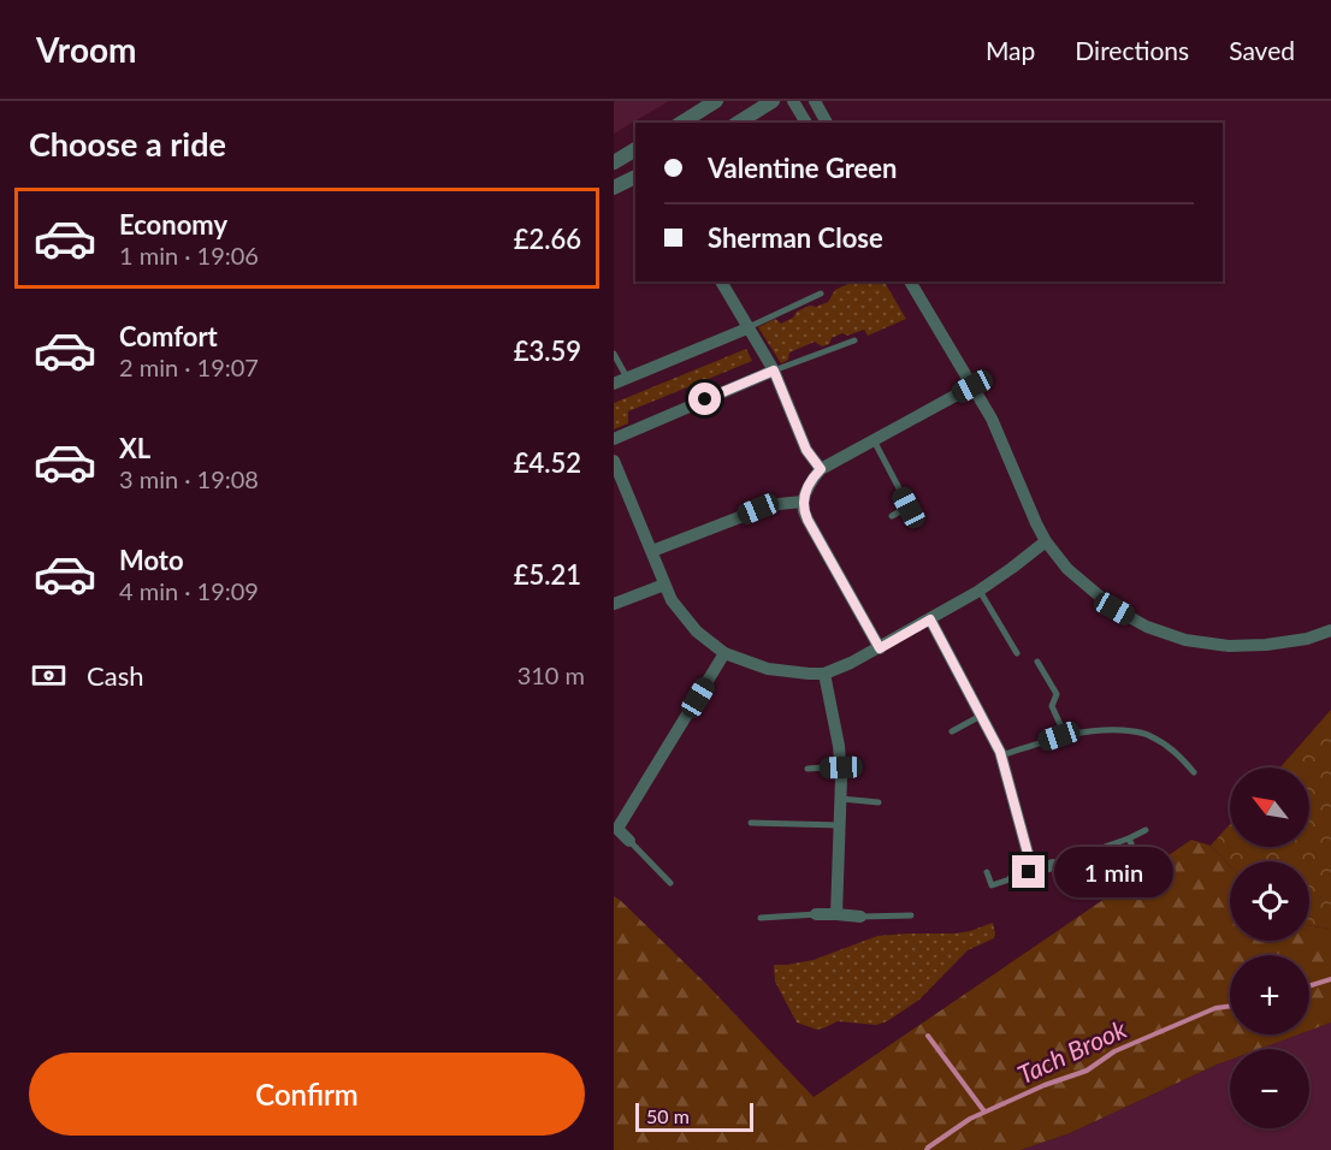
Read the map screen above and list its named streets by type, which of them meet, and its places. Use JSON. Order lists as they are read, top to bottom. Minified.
{"water":["Tach Brook"],"scale_bar":"50 m","north":"top left","page":{"header":"Vroom","nav":["Map","Directions","Saved"],"heading":"Choose a ride","banner":["Valentine Green","Sherman Close"],"list":[{"name":"Economy","note":"1 min · 19:06","value":"£2.66"},{"name":"Comfort","note":"2 min · 19:07","value":"£3.59"},{"name":"XL","note":"3 min · 19:08","value":"£4.52"},{"name":"Moto","note":"4 min · 19:09","value":"£5.21"}],"pay":["Cash","310 m"],"map_buttons":["+","−"],"bubble":"1 min","buttons":"Confirm","scale":"50 m"}}
